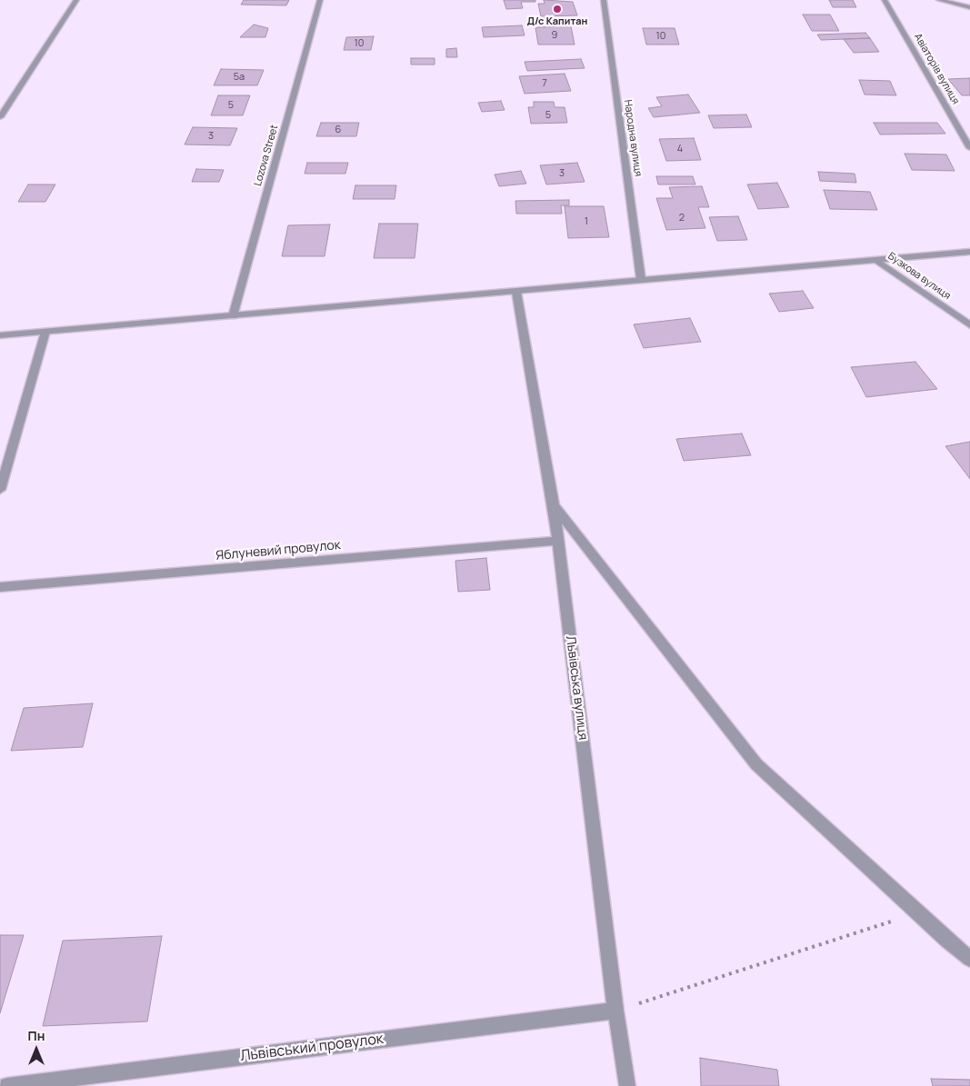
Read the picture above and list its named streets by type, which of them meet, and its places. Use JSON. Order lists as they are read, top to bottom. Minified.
{"streets":{"street":["Авіаторів вулиця","Народна вулиця","Lozova Street","Бузкова вулиця","Яблуневий провулок","Львівська вулиця","Львівський провулок"]},"crossings":[["Яблуневий провулок","Львівська вулиця"],["Львівська вулиця","Львівський провулок"]],"places":["Д/с Капитан"],"house_numbers":["9","10","10","5а","7","5","5","6","3","4","3","2","1"],"north":"top"}
